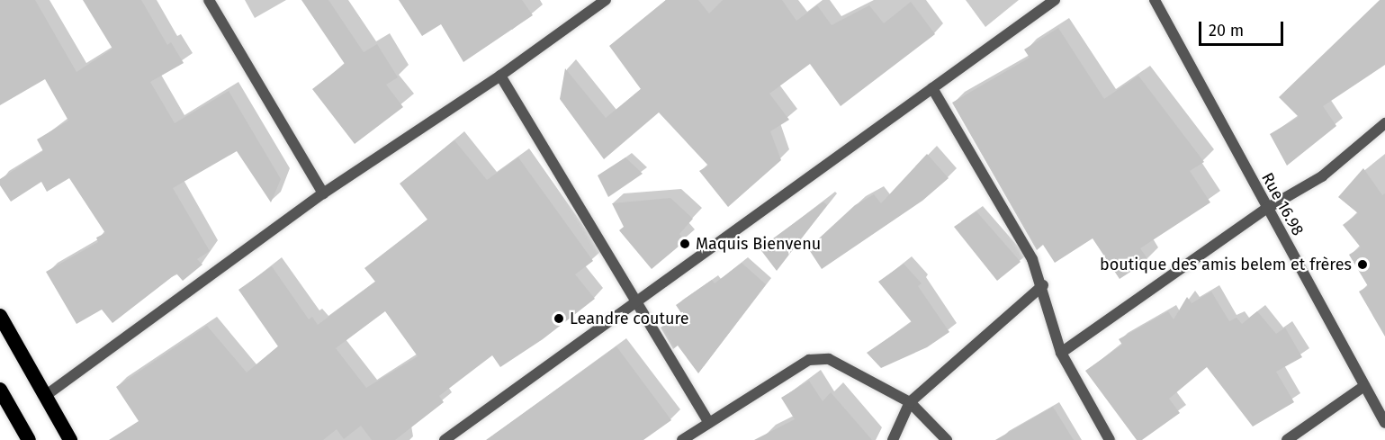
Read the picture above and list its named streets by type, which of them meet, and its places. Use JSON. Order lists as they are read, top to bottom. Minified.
{"streets":{"street":["Rue 16.98"]},"places":["Maquis Bienvenu","boutique des amis belem et frères","Leandre couture"],"scale_bar":"20 m"}
